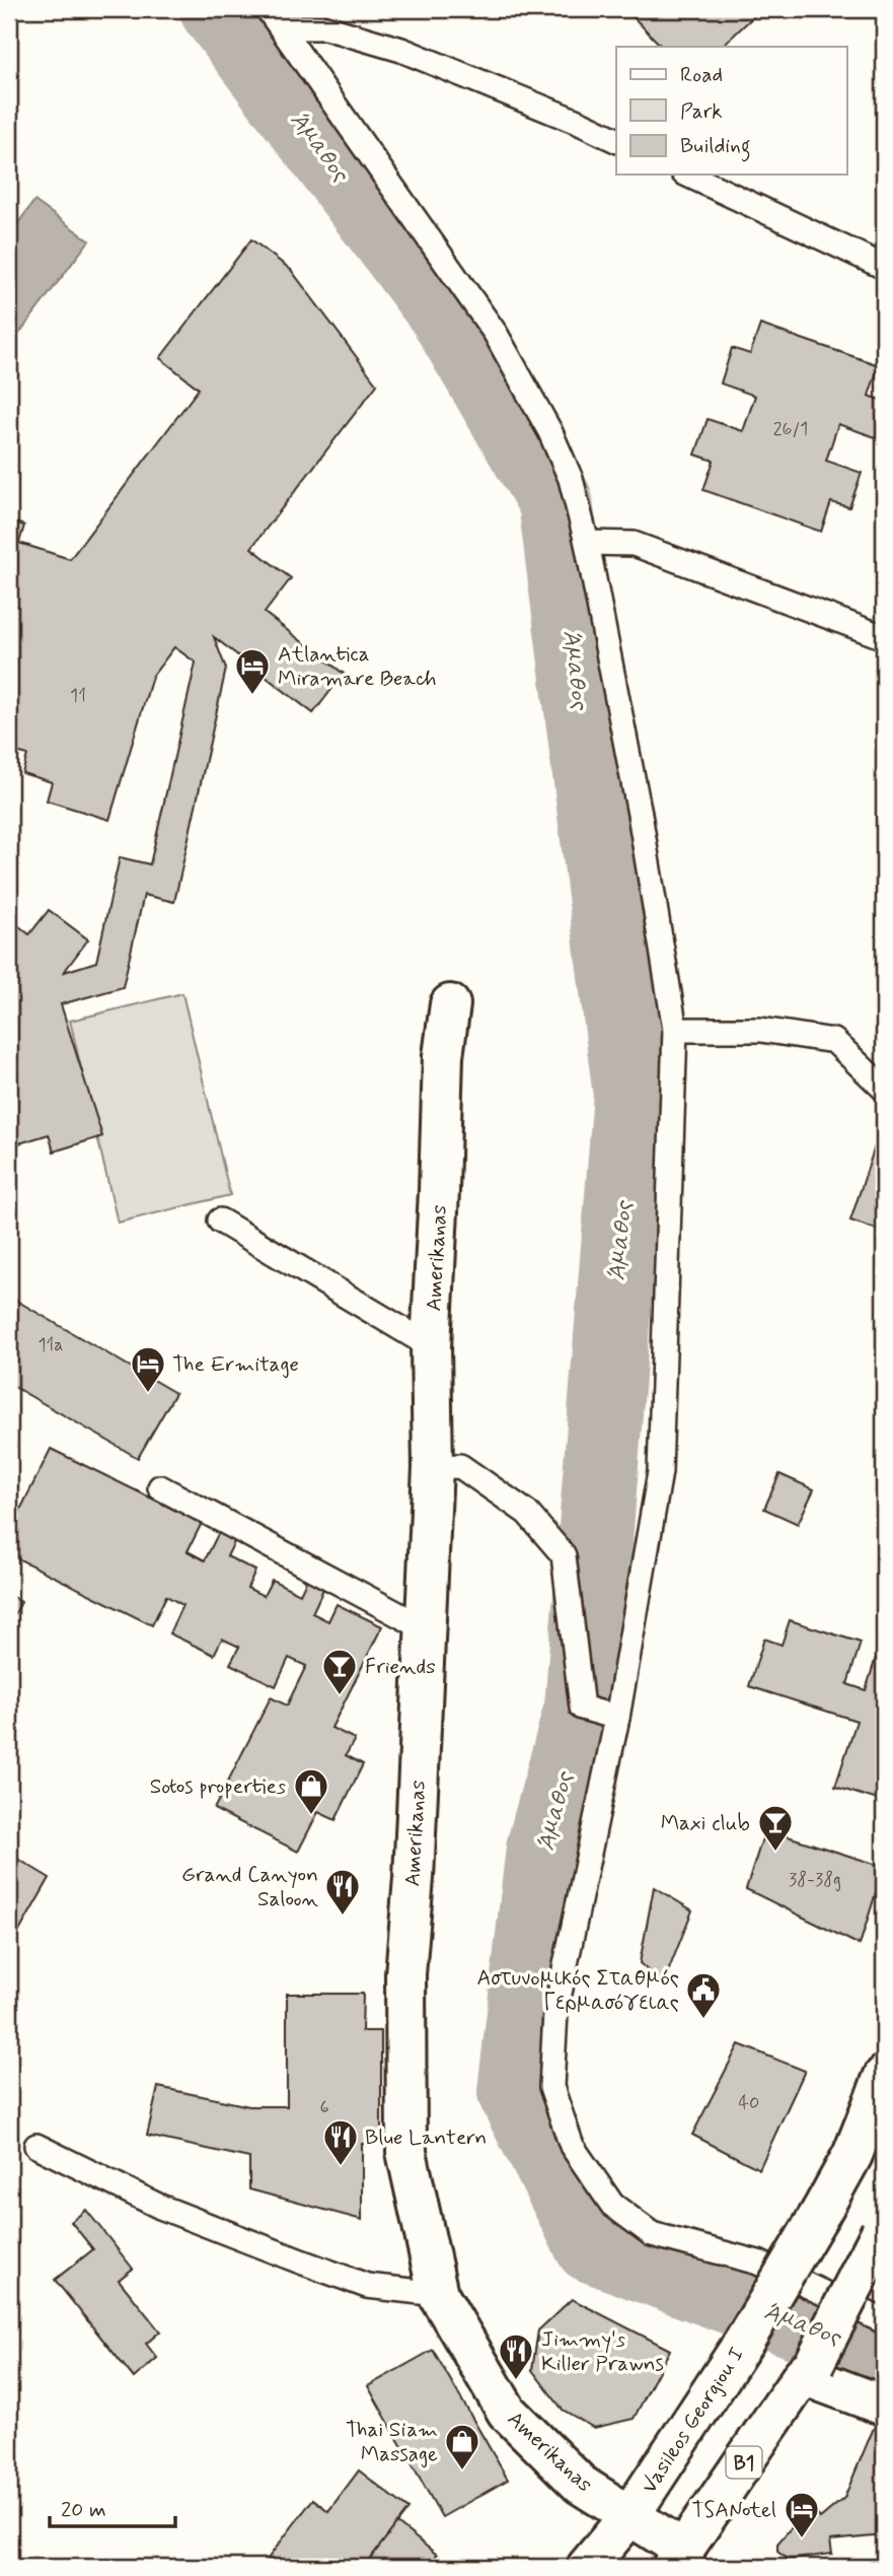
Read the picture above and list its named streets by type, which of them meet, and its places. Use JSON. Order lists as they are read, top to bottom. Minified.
{"streets":{"street":["Amerikanas","Vasileos Georgiou I","B1"]},"crossings":[["Amerikanas","Vasileos Georgiou I"],["Amerikanas","B1"]],"water":["Άμαθος"],"places":{"hotel":["Atlantica Miramare Beach","The Ermitage","TSANotel"],"bar":["Friends","Maxi club"],"shop":["Sotos properties","Thai Siam Massage"],"restaurant":["Grand Canyon Saloon","Blue Lantern","Jimmy's Killer Prawns"],"public building":["Αστυνομικός Σταθμός Γερμασόγειας"]},"house_numbers":["26/1","11","11a","38-38g","40","6"],"legend":["Road","Park","Building"],"scale_bar":"20 m"}
